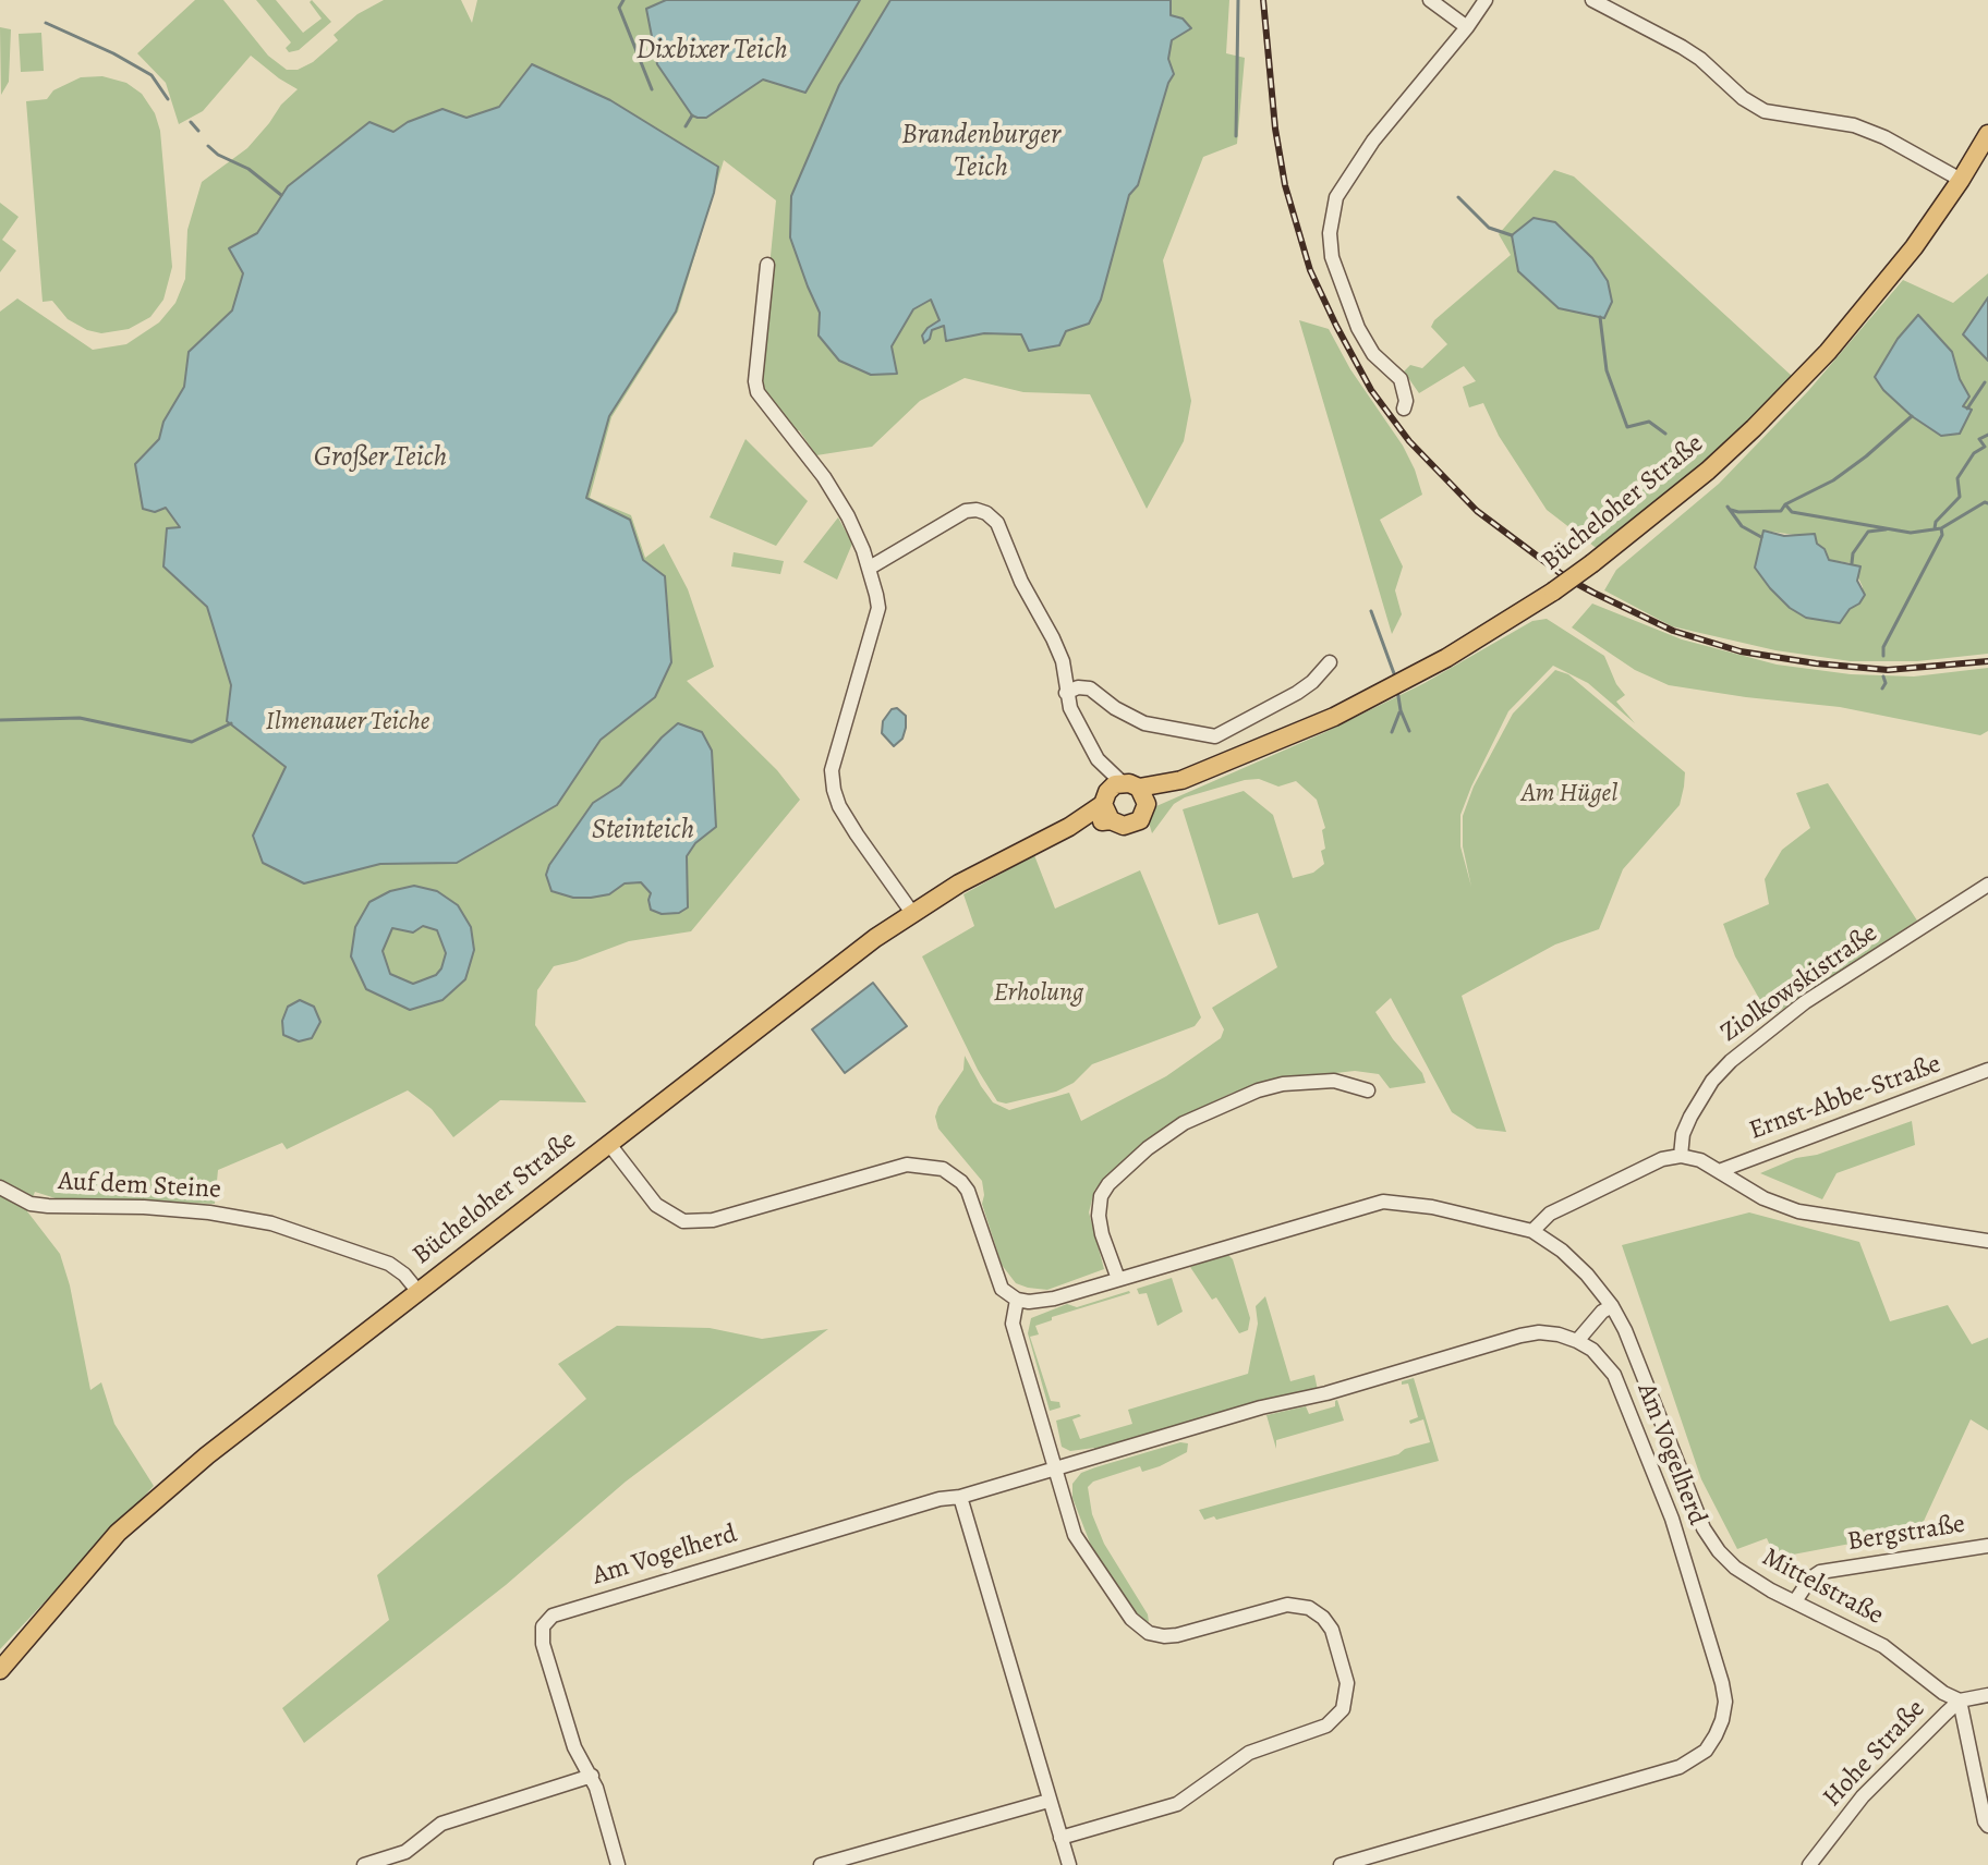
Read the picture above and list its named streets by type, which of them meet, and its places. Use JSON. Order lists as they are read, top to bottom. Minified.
{"streets":{"main road":["Bücheloher Straße"],"street":["Ziolkowskistraße","Ernst-Abbe-Straße","Auf dem Steine","Am Vogelherd","Bergstraße","Mittelstraße","Hohe Straße"]},"crossings":[["Bücheloher Straße","Auf dem Steine"],["Bergstraße","Mittelstraße"],["Mittelstraße","Hohe Straße"]],"water":["Dixbixer Teich","Brandenburger Teich","Großer Teich","Steinteich"],"parks":["Ilmenauer Teiche","Am Hügel","Erholung"]}
